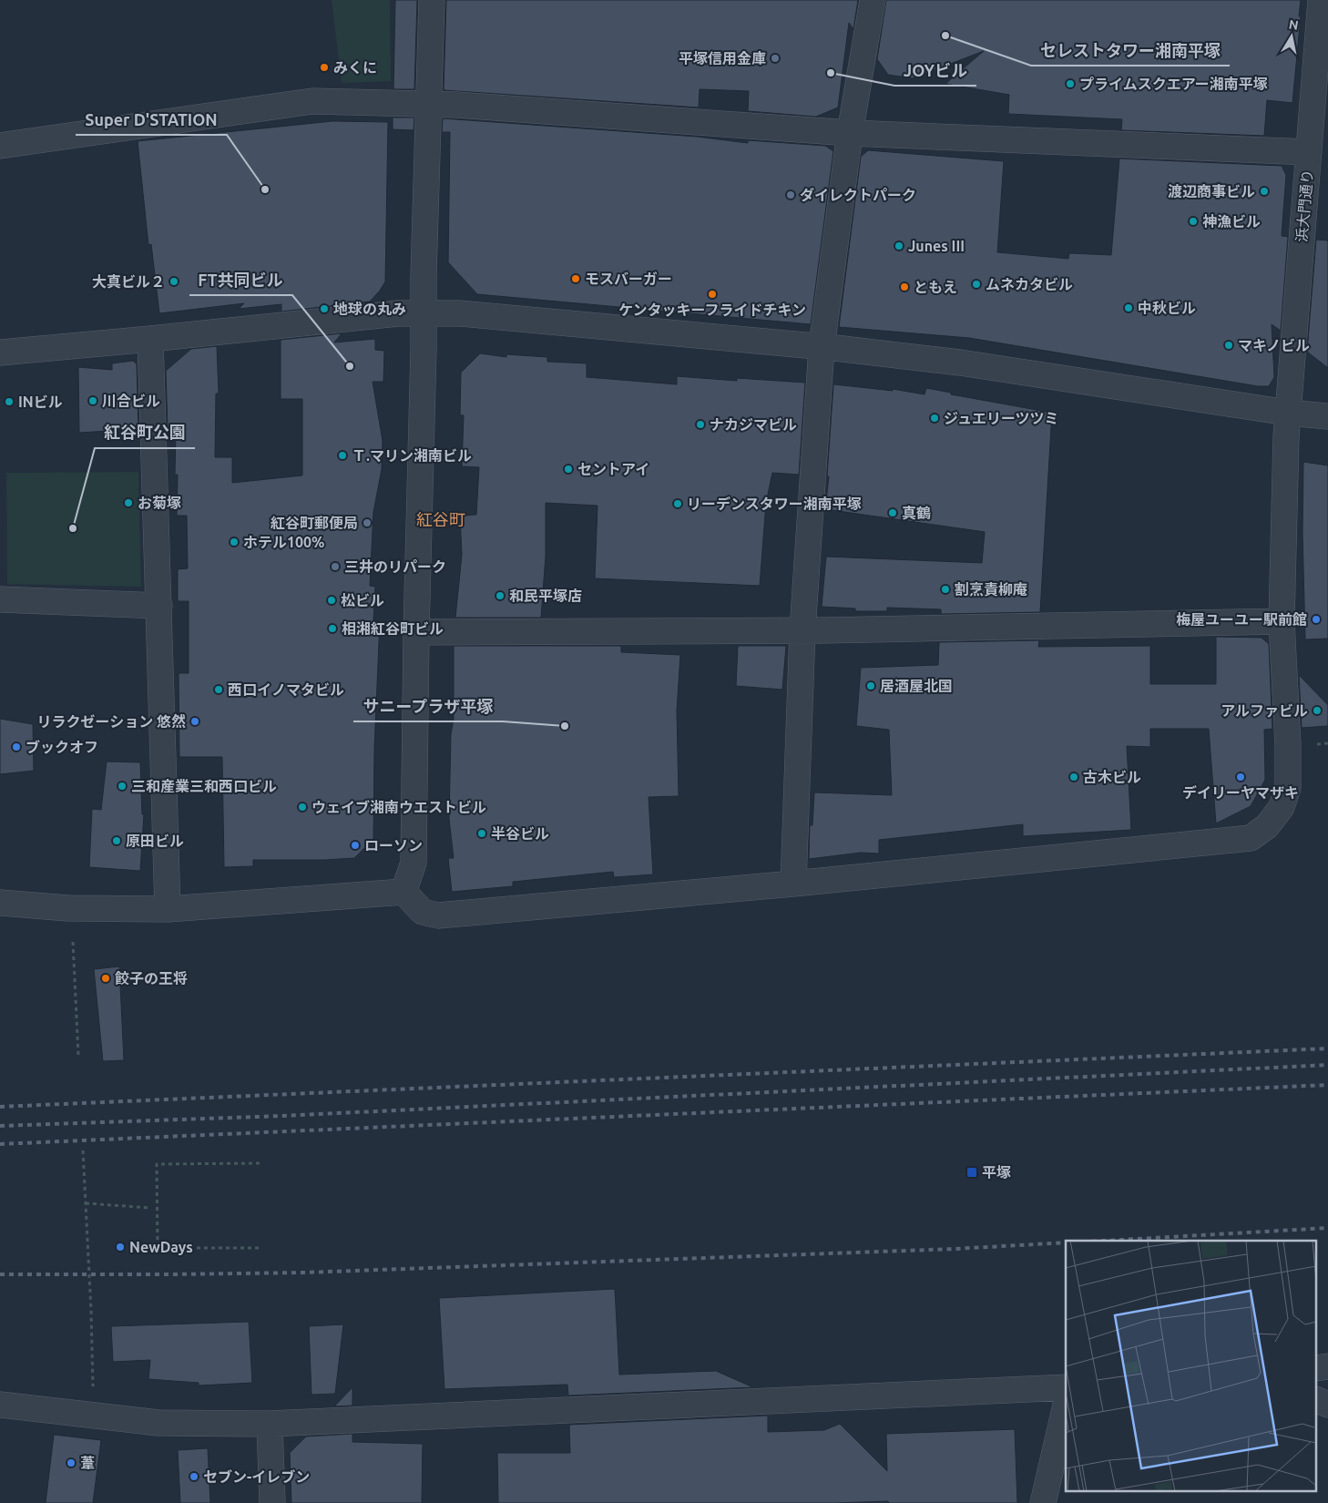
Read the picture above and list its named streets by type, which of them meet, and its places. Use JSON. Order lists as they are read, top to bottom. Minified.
{"streets":{"street":["浜大門通り"]},"districts":["紅谷町"],"places":{"other":["セレストタワー湘南平塚","平塚信用金庫","みくに","JOYビル","プライムスクエアー湘南平塚","Super D'STATION","渡辺商事ビル","ダイレクトパーク","神漁ビル","Junes III","モスバーガー","大真ビル２","ムネカタビル","ともえ","ケンタッキーフライドチキン","中秋ビル","地球の丸み","マキノビル","FT共同ビル","川合ビル","INビル","ジュエリーツツミ","ナカジマビル","Ｔ.マリン湘南ビル","セントアイ","お菊塚","リーデンスタワー湘南平塚","真鶴","紅谷町郵便局","紅谷町公園","ホテル100%","三井のリパーク","割烹責柳庵","和民平塚店","松ビル","梅屋ユーユー駅前館","相湘紅谷町ビル","居酒屋北国","西口イノマタビル","アルファビル","リラクゼーション 悠然","サニープラザ平塚","ブックオフ","古木ビル","デイリーヤマザキ","三和産業三和西口ビル","ウェイブ湘南ウエストビル","半谷ビル","原田ビル","ローソン","餃子の王将","NewDays","葦","セブン-イレブン"],"transit":["平塚"]},"north":"top"}
